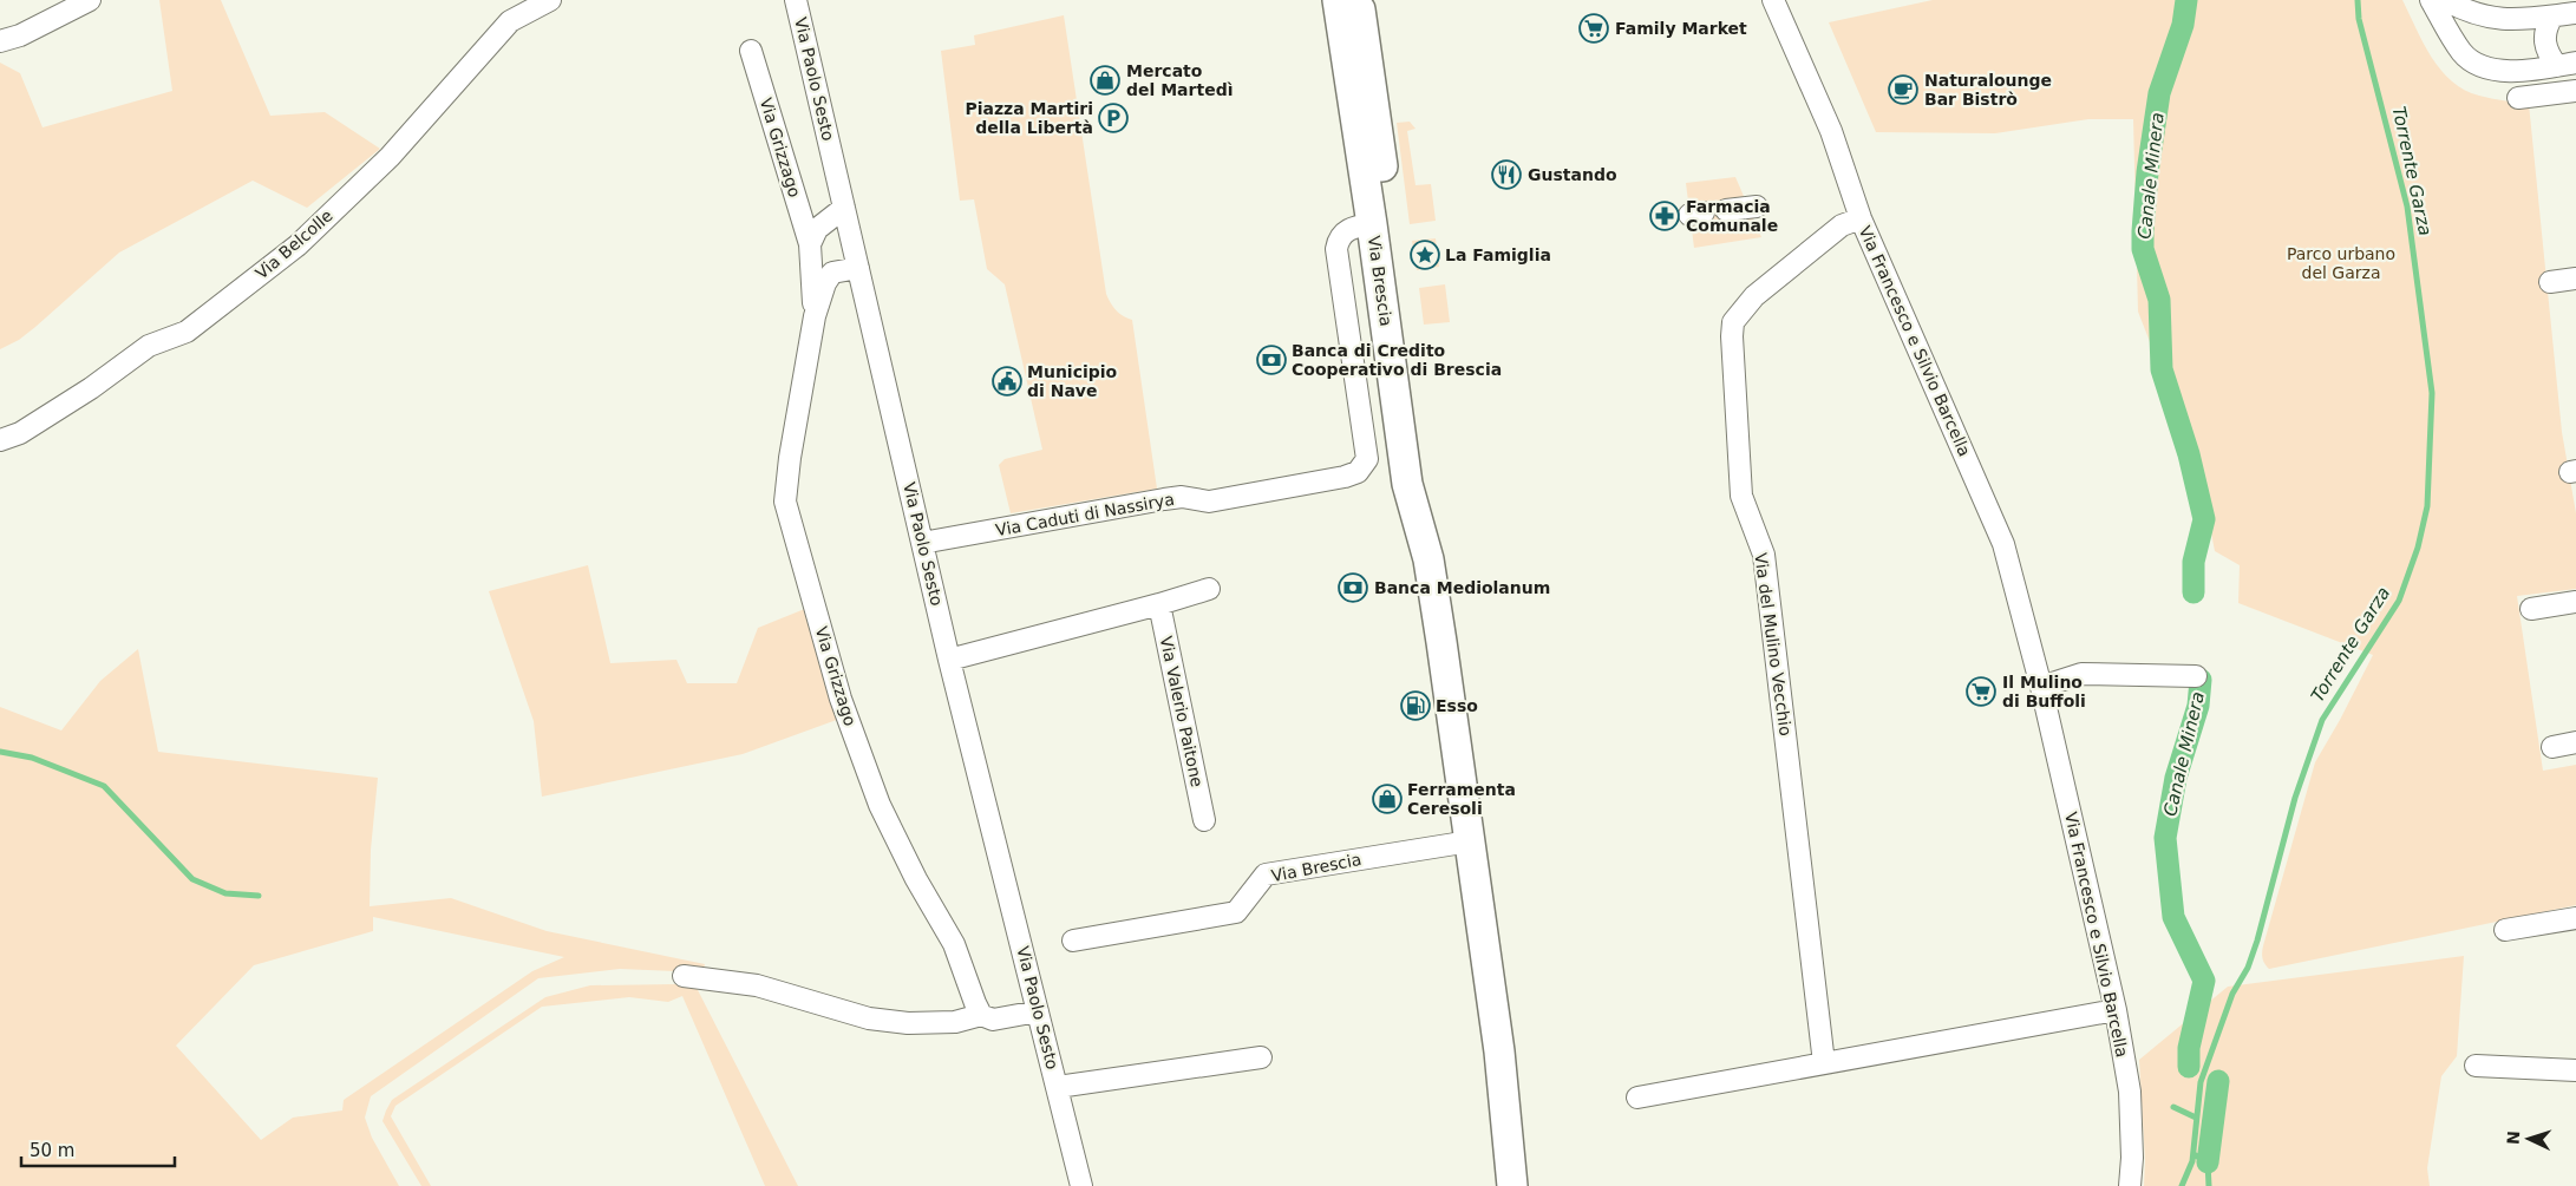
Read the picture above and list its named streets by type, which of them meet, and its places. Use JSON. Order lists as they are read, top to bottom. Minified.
{"streets":{"main road":["Via Brescia"],"street":["Via Paolo Sesto","Via Grizzago","Via Belcolle","Via Francesco e Silvio Barcella","Via Caduti di Nassirya","Via del Mulino Vecchio","Via Valerio Paitone"]},"crossings":[["Via Paolo Sesto","Via Grizzago"],["Via Paolo Sesto","Via Caduti di Nassirya"],["Via Brescia","Via Caduti di Nassirya"],["Via Francesco e Silvio Barcella","Via del Mulino Vecchio"]],"water":["Torrente Garza","Canale Minera"],"parks":["Parco urbano del Garza"],"places":{"supermarket":["Family Market","Il Mulino di Buffoli"],"shop":["Mercato del Martedì","Ferramenta Ceresoli"],"cafe":["Naturalounge Bar Bistrò"],"parking":["Piazza Martiri della Libertà"],"restaurant":["Gustando"],"pharmacy":["Farmacia Comunale"],"place":["La Famiglia"],"bank":["Banca di Credito Cooperativo di Brescia","Banca Mediolanum"],"public building":["Municipio di Nave"],"fuel station":["Esso"]},"scale_bar":"50 m","north":"left"}
